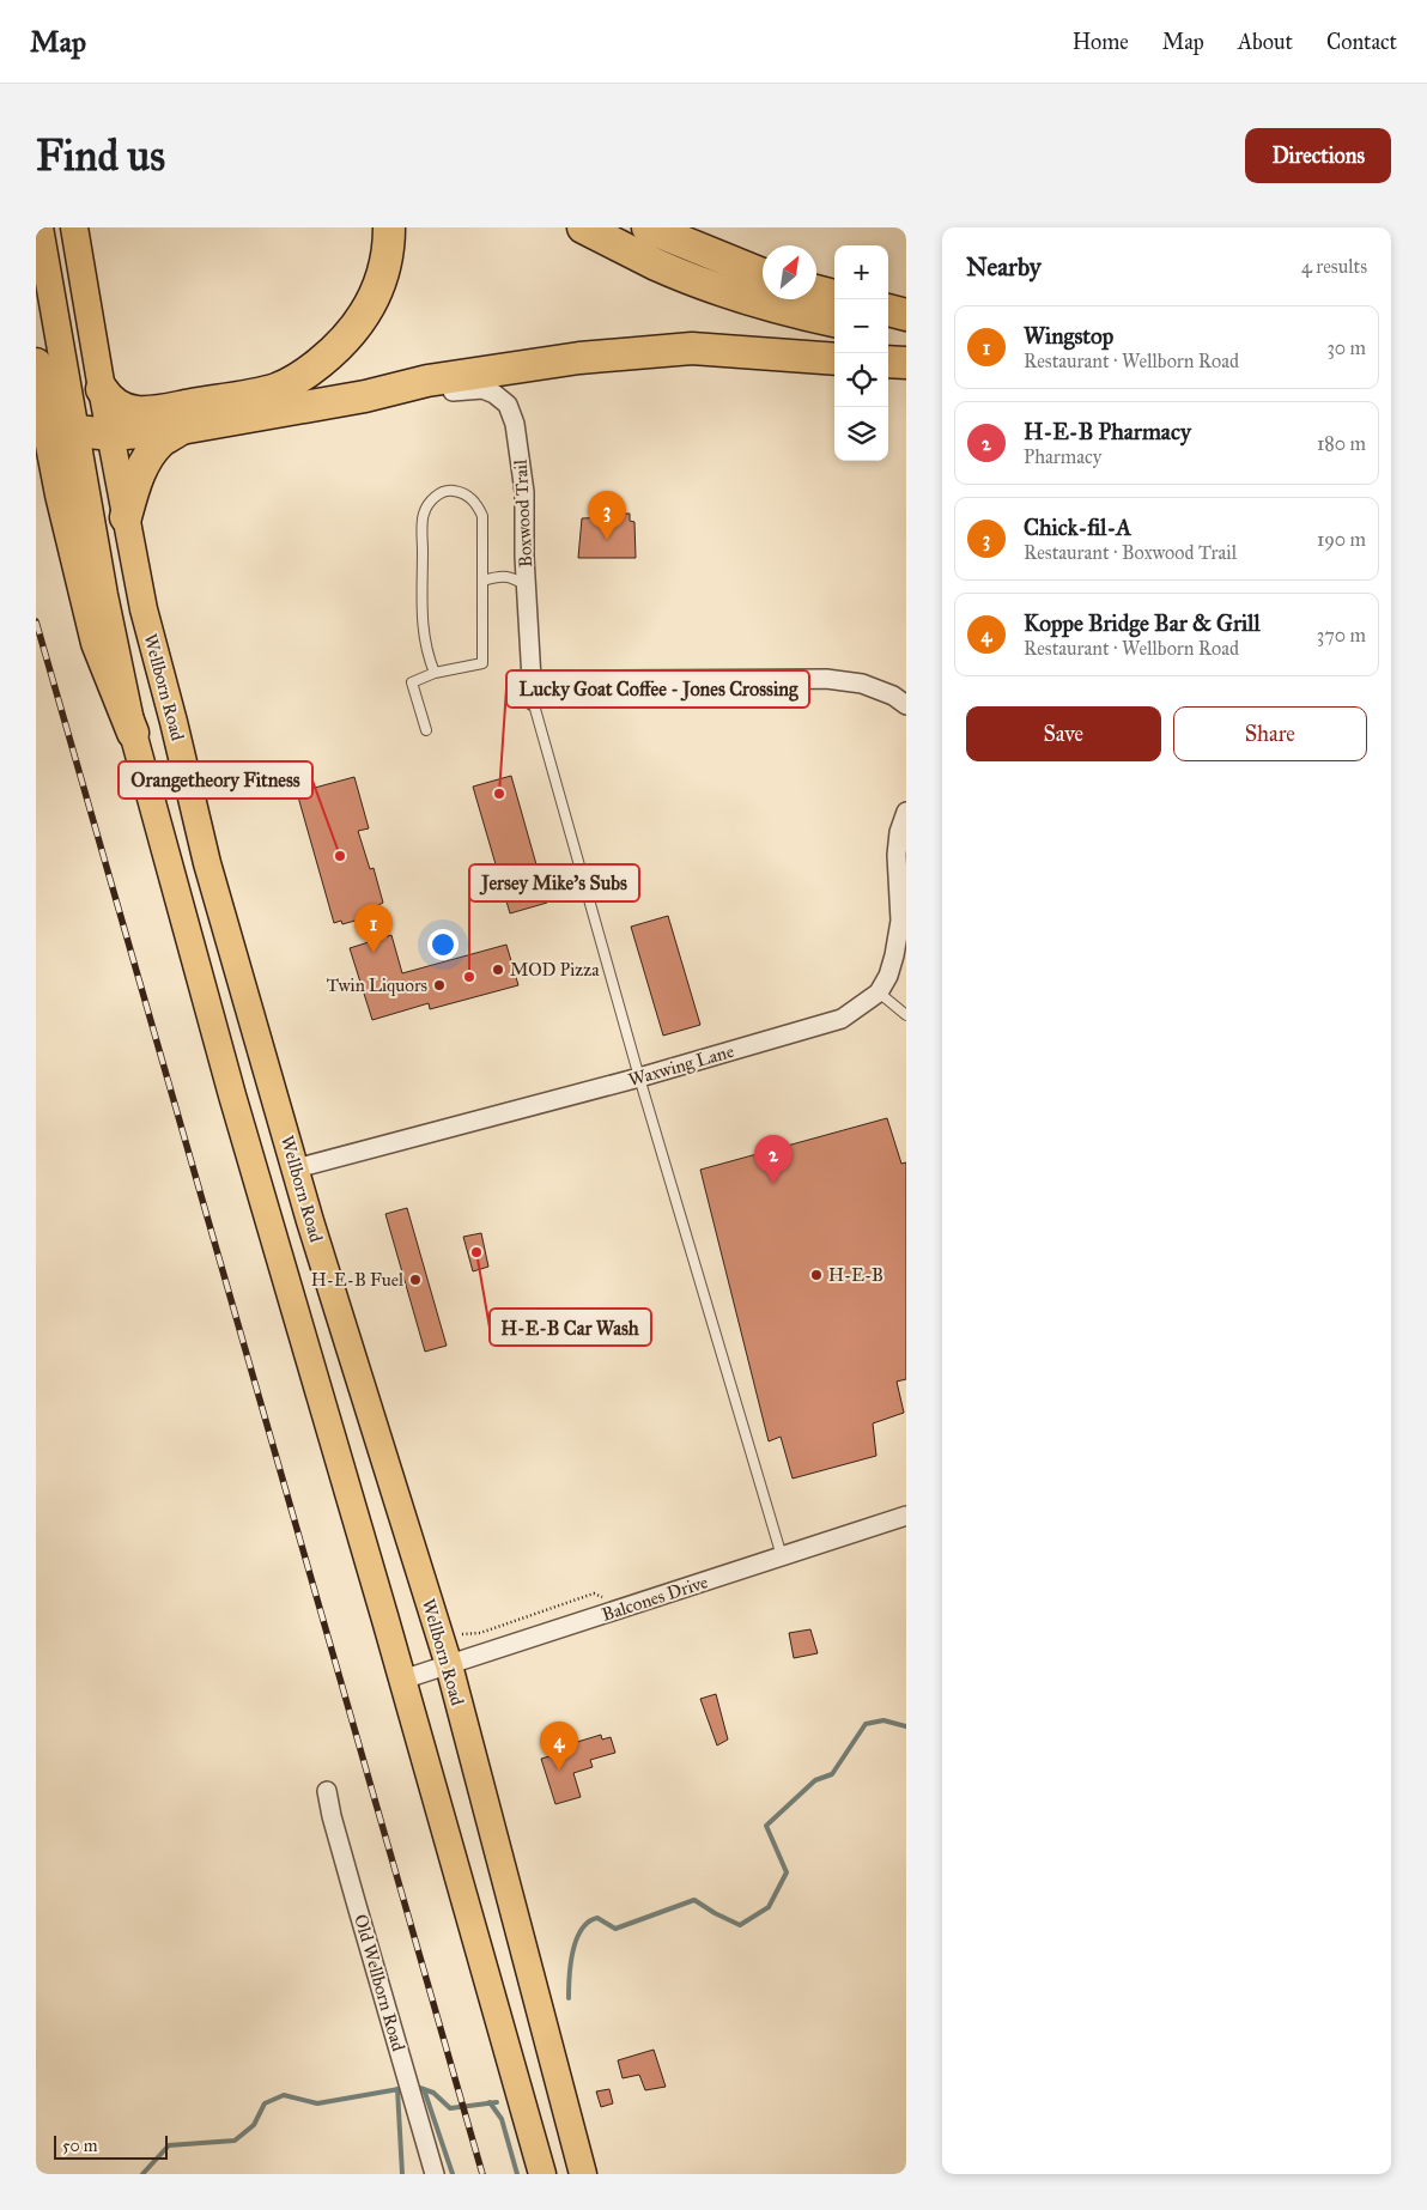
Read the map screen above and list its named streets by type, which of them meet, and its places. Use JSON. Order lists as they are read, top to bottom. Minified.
{"streets":{"main road":["Wellborn Road"],"street":["Boxwood Trail","Waxwing Lane","Balcones Drive","Old Wellborn Road"]},"crossings":[["Wellborn Road","Waxwing Lane"],["Wellborn Road","Balcones Drive"]],"places":["Lucky Goat Coffee - Jones Crossing","Orangetheory Fitness","MOD Pizza","Jersey Mike's Subs","Twin Liquors","H-E-B Car Wash","H-E-B","H-E-B Fuel"],"scale_bar":"50 m","north":"top right","page":{"header":"Map","nav":["Home","Map","About","Contact"],"buttons":["Directions",["Save","Share"]],"title":"Find us","heading":["Nearby","4 results"],"map_buttons":["+","−"],"list":[{"mark":"1","name":"Wingstop","note":"Restaurant · Wellborn Road","value":"30 m"},{"mark":"2","name":"H-E-B Pharmacy","note":"Pharmacy","value":"180 m"},{"mark":"3","name":"Chick-fil-A","note":"Restaurant · Boxwood Trail","value":"190 m"},{"mark":"4","name":"Koppe Bridge Bar & Grill","note":"Restaurant · Wellborn Road","value":"370 m"}],"pins":["3","1","2","4"],"scale":"50 m"}}
